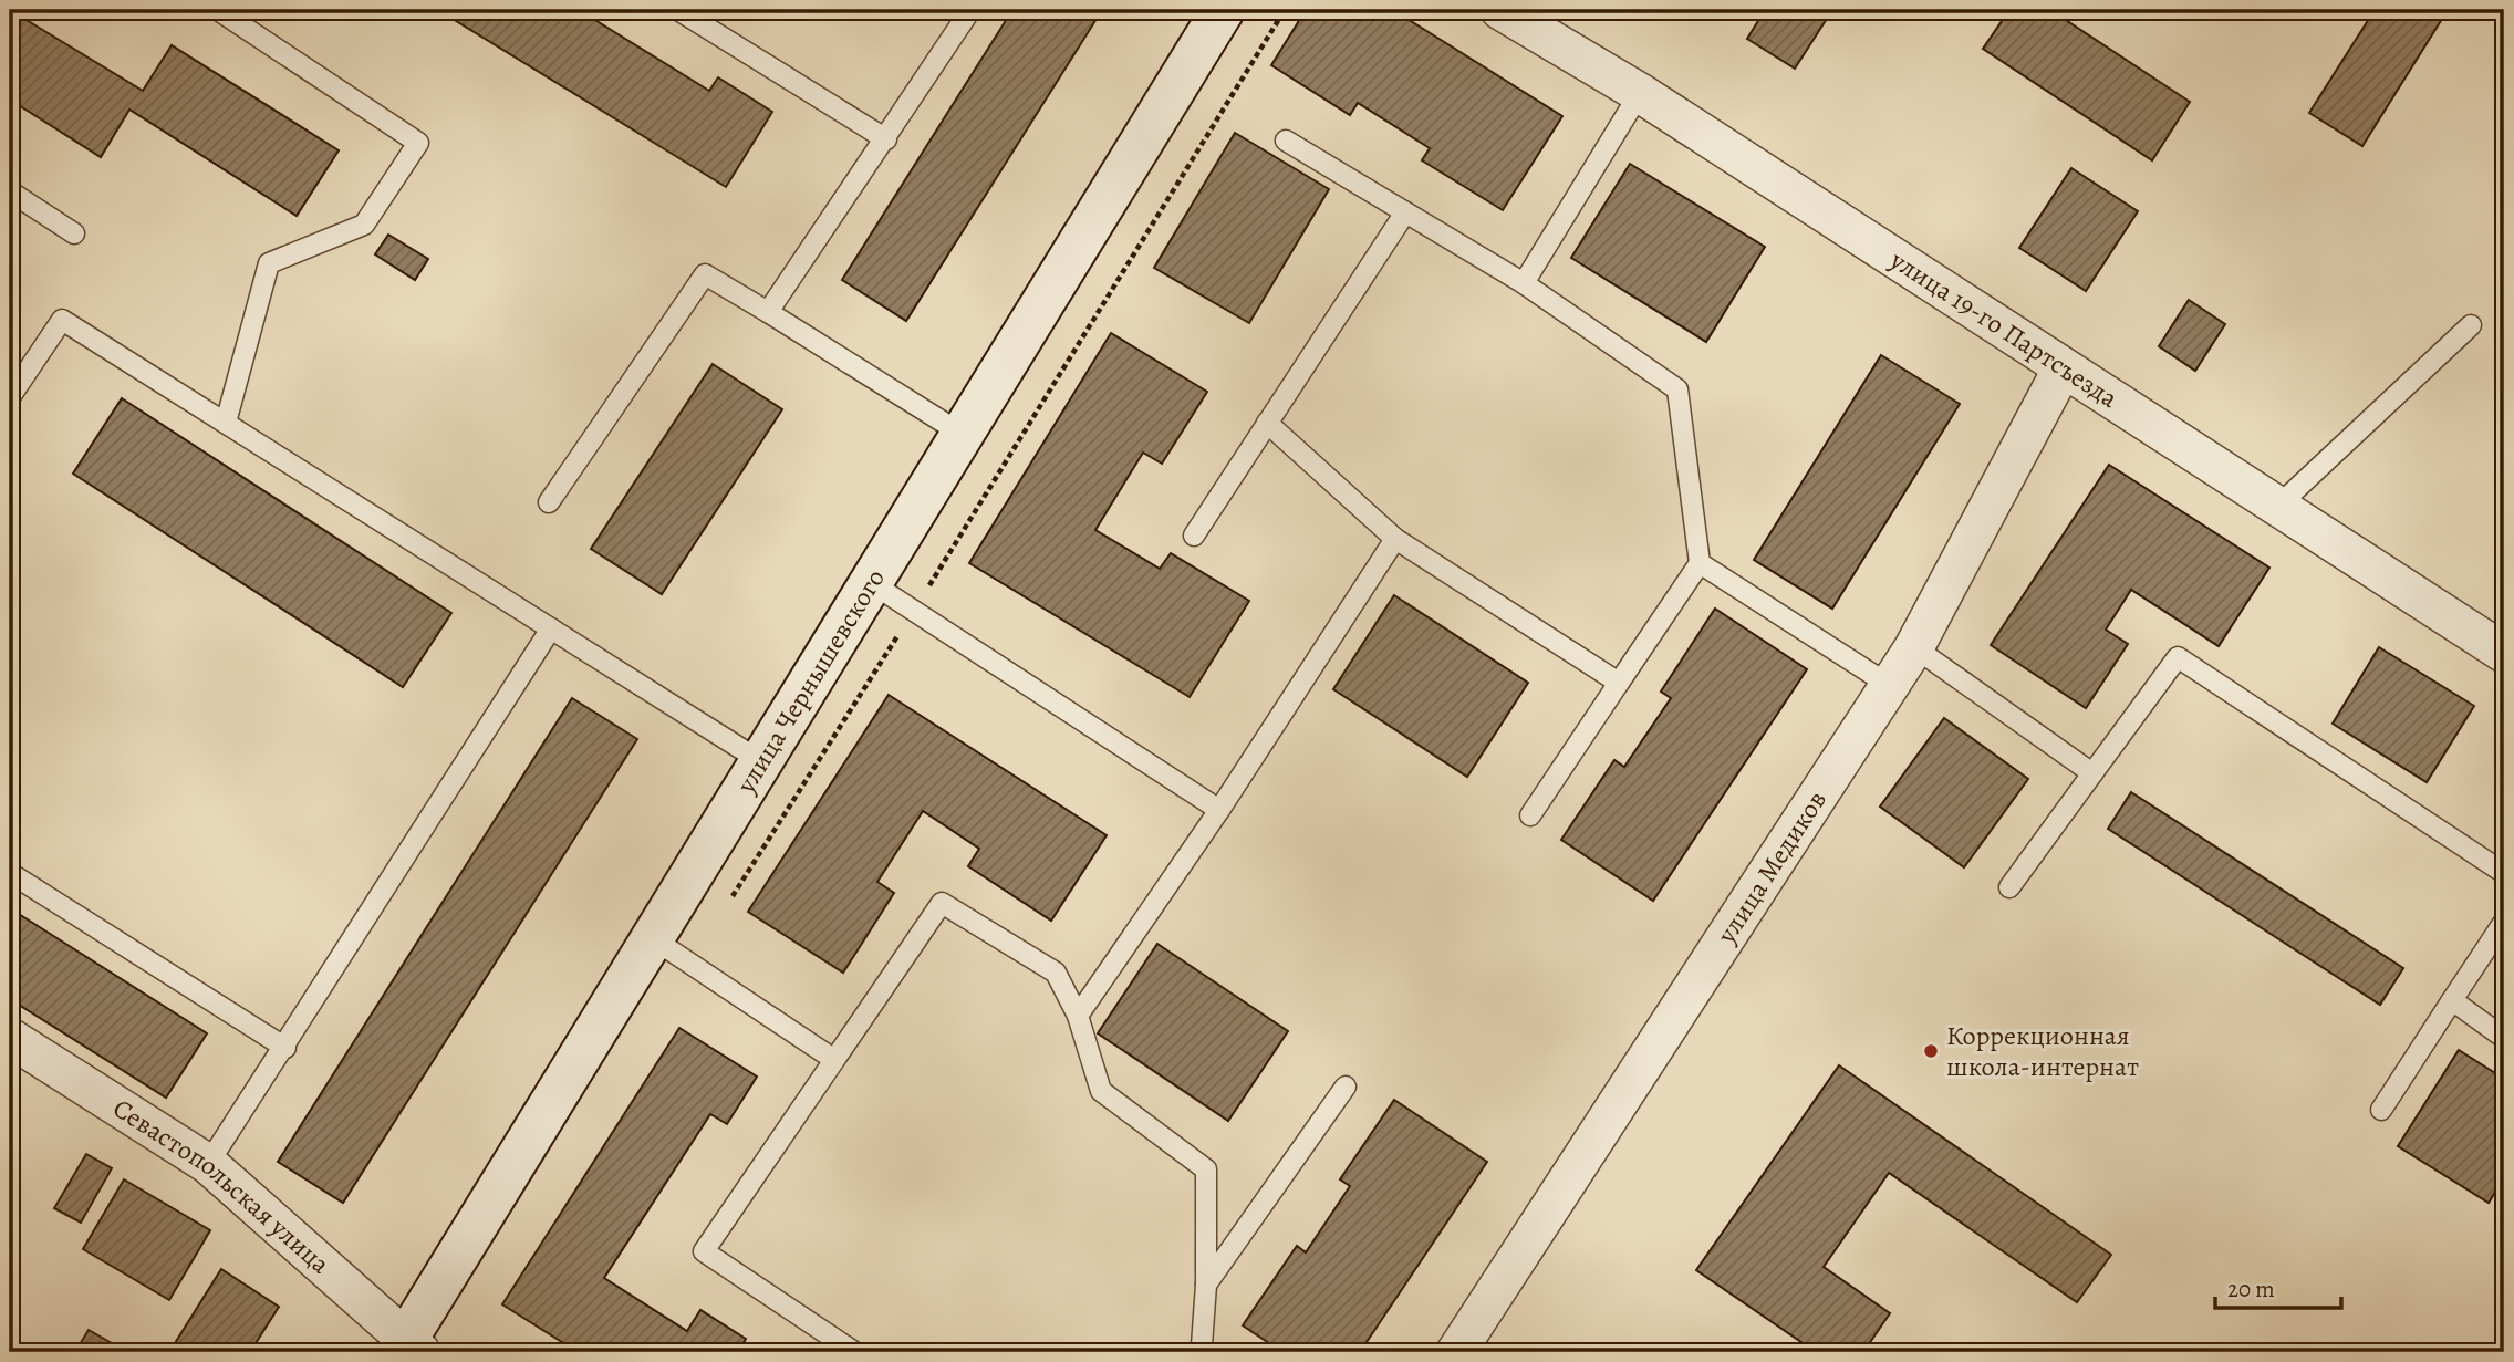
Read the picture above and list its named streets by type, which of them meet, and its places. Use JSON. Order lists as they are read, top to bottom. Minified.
{"streets":{"street":["улица 19-го Партсъезда","улица Чернышевского","улица Медиков","Севастопольская улица"]},"crossings":[["улица 19-го Партсъезда","улица Медиков"],["улица Чернышевского","Севастопольская улица"]],"places":["Коррекционная школа-интернат"],"scale_bar":"20 m"}
